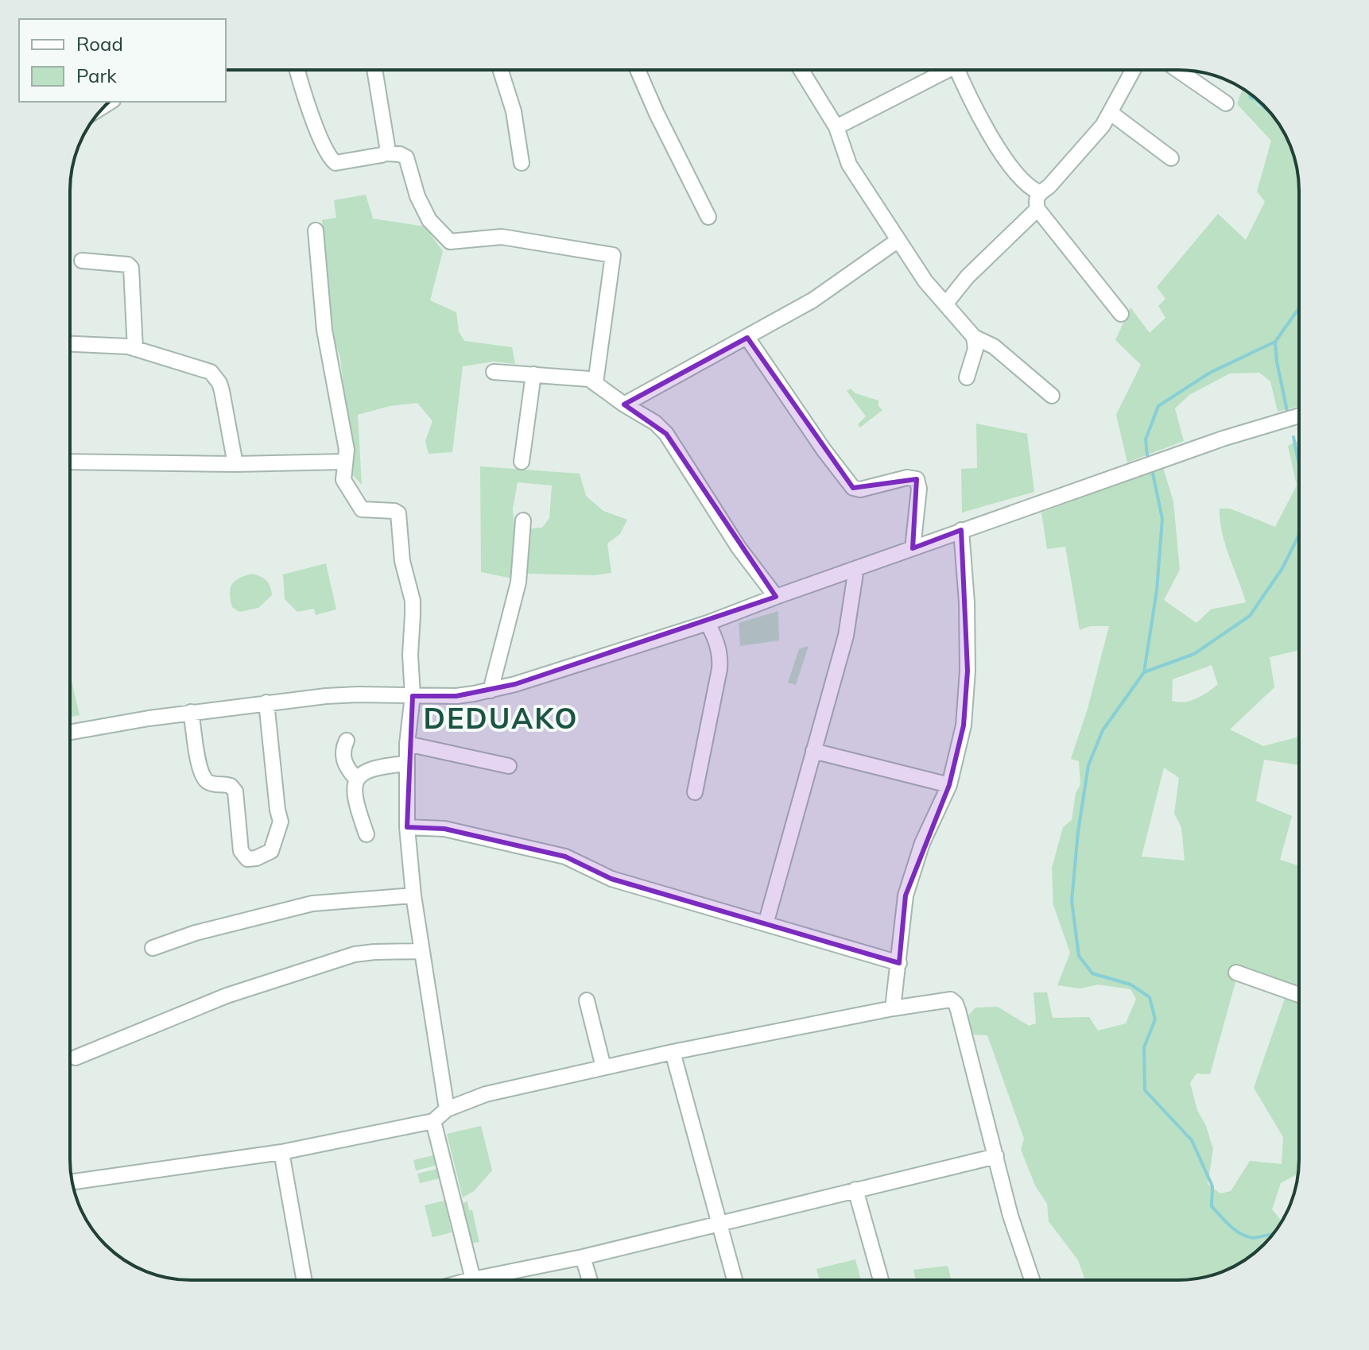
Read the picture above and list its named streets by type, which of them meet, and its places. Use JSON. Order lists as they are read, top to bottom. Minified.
{"districts":["DEDUAKO"],"legend":["Road","Park"]}
